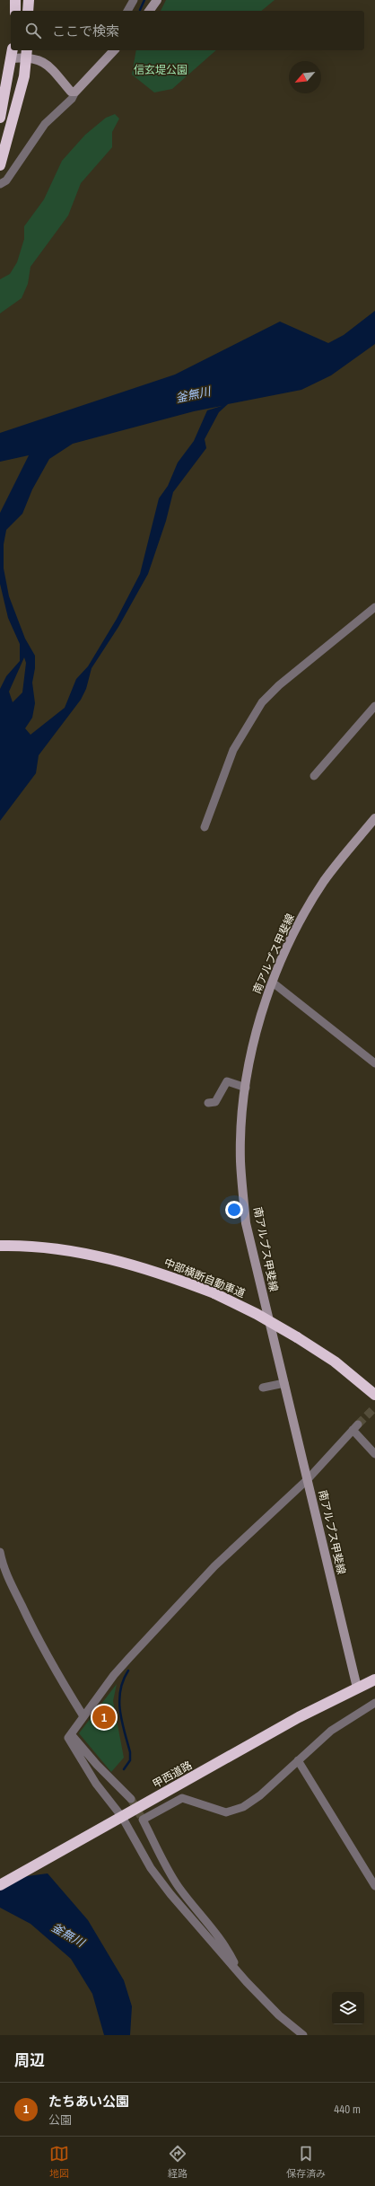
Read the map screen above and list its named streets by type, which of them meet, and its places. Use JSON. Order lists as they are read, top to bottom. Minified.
{"streets":{"highway":["中部横断自動車道","甲西道路"],"main road":["南アルプス甲斐線"]},"crossings":[["南アルプス甲斐線","甲西道路"]],"water":["釜無川"],"parks":["信玄堤公園"],"north":"bottom left","page":{"search":"ここで検索","pins":"1","heading":"周辺","list":[{"mark":"1","name":"たちあい公園","note":"公園","value":"440 m"}],"nav":["地図","経路","保存済み"]}}
